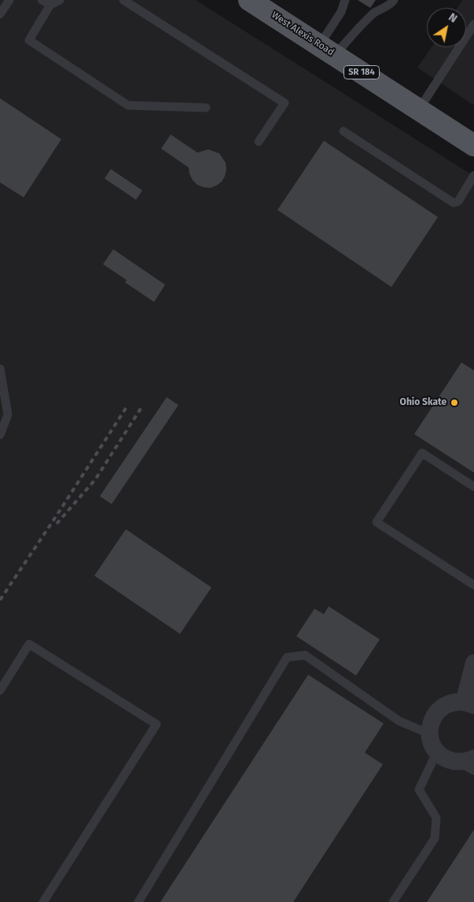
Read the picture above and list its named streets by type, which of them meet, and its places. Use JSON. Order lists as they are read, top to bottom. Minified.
{"streets":{"main road":["West Alexis Road","SR 184"]},"places":["Ohio Skate"],"north":"top right"}
